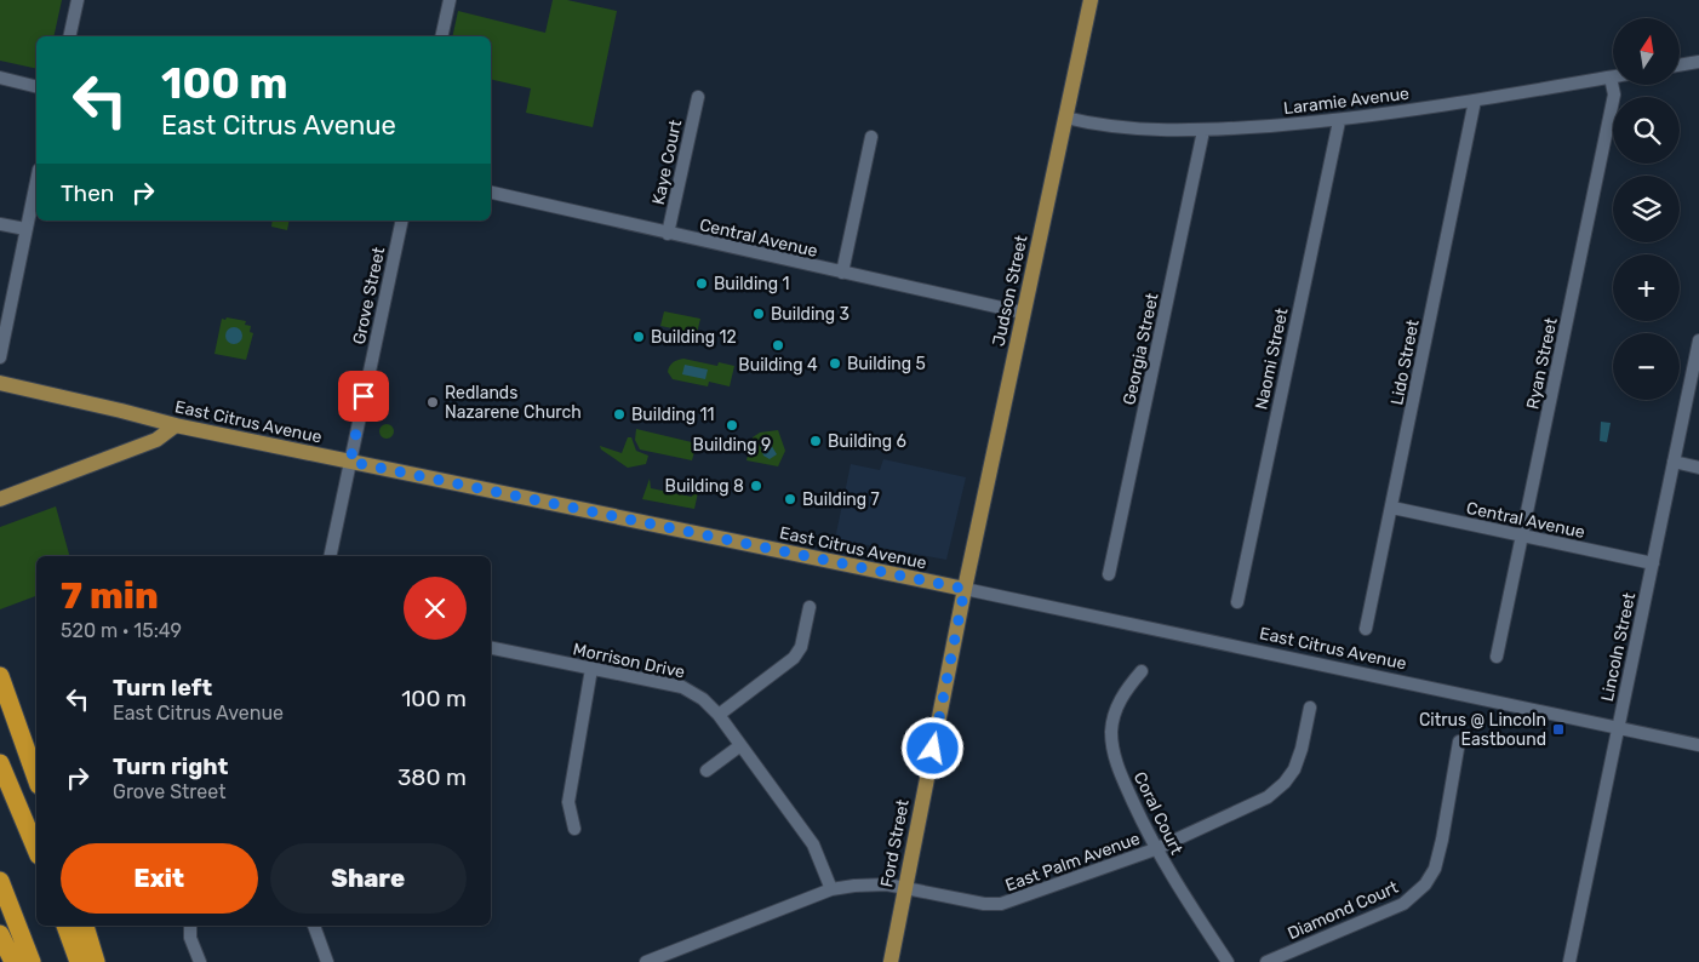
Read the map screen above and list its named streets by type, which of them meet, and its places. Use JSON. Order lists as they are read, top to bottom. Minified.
{"streets":{"main road":["Judson Street","East Citrus Avenue","Ford Street"],"street":["Laramie Avenue","Kaye Court","Central Avenue","Grove Street","Georgia Street","Naomi Street","Lido Street","Ryan Street","Lincoln Street","Morrison Drive","Coral Court","East Palm Avenue","Diamond Court"]},"crossings":[["Laramie Avenue","Judson Street"],["Laramie Avenue","Georgia Street"],["Laramie Avenue","Naomi Street"],["Laramie Avenue","Lido Street"],["Laramie Avenue","Ryan Street"],["Kaye Court","Central Avenue"],["Central Avenue","Judson Street"],["Central Avenue","Lido Street"],["Central Avenue","Ryan Street"],["Central Avenue","Lincoln Street"],["Judson Street","East Citrus Avenue"],["Judson Street","Ford Street"],["Grove Street","East Citrus Avenue"],["East Citrus Avenue","Lincoln Street"],["East Citrus Avenue","Ford Street"],["Morrison Drive","East Palm Avenue"],["Coral Court","East Palm Avenue"],["Ford Street","East Palm Avenue"]],"places":{"other":["Building 1","Building 3","Building 12","Building 4","Building 5","Redlands Nazarene Church","Building 11","Building 9","Building 6","Building 8","Building 7"],"transit":["Citrus @ Lincoln Eastbound"]},"north":"top","page":{"map_buttons":["+","−"],"turn":["100 m","East Citrus Avenue"],"then":"Then","heading":["7 min","520 m · 15:49"],"list":[{"name":"Turn left","note":"East Citrus Avenue","value":"100 m"},{"name":"Turn right","note":"Grove Street","value":"380 m"}],"buttons":["Exit","Share"]}}
